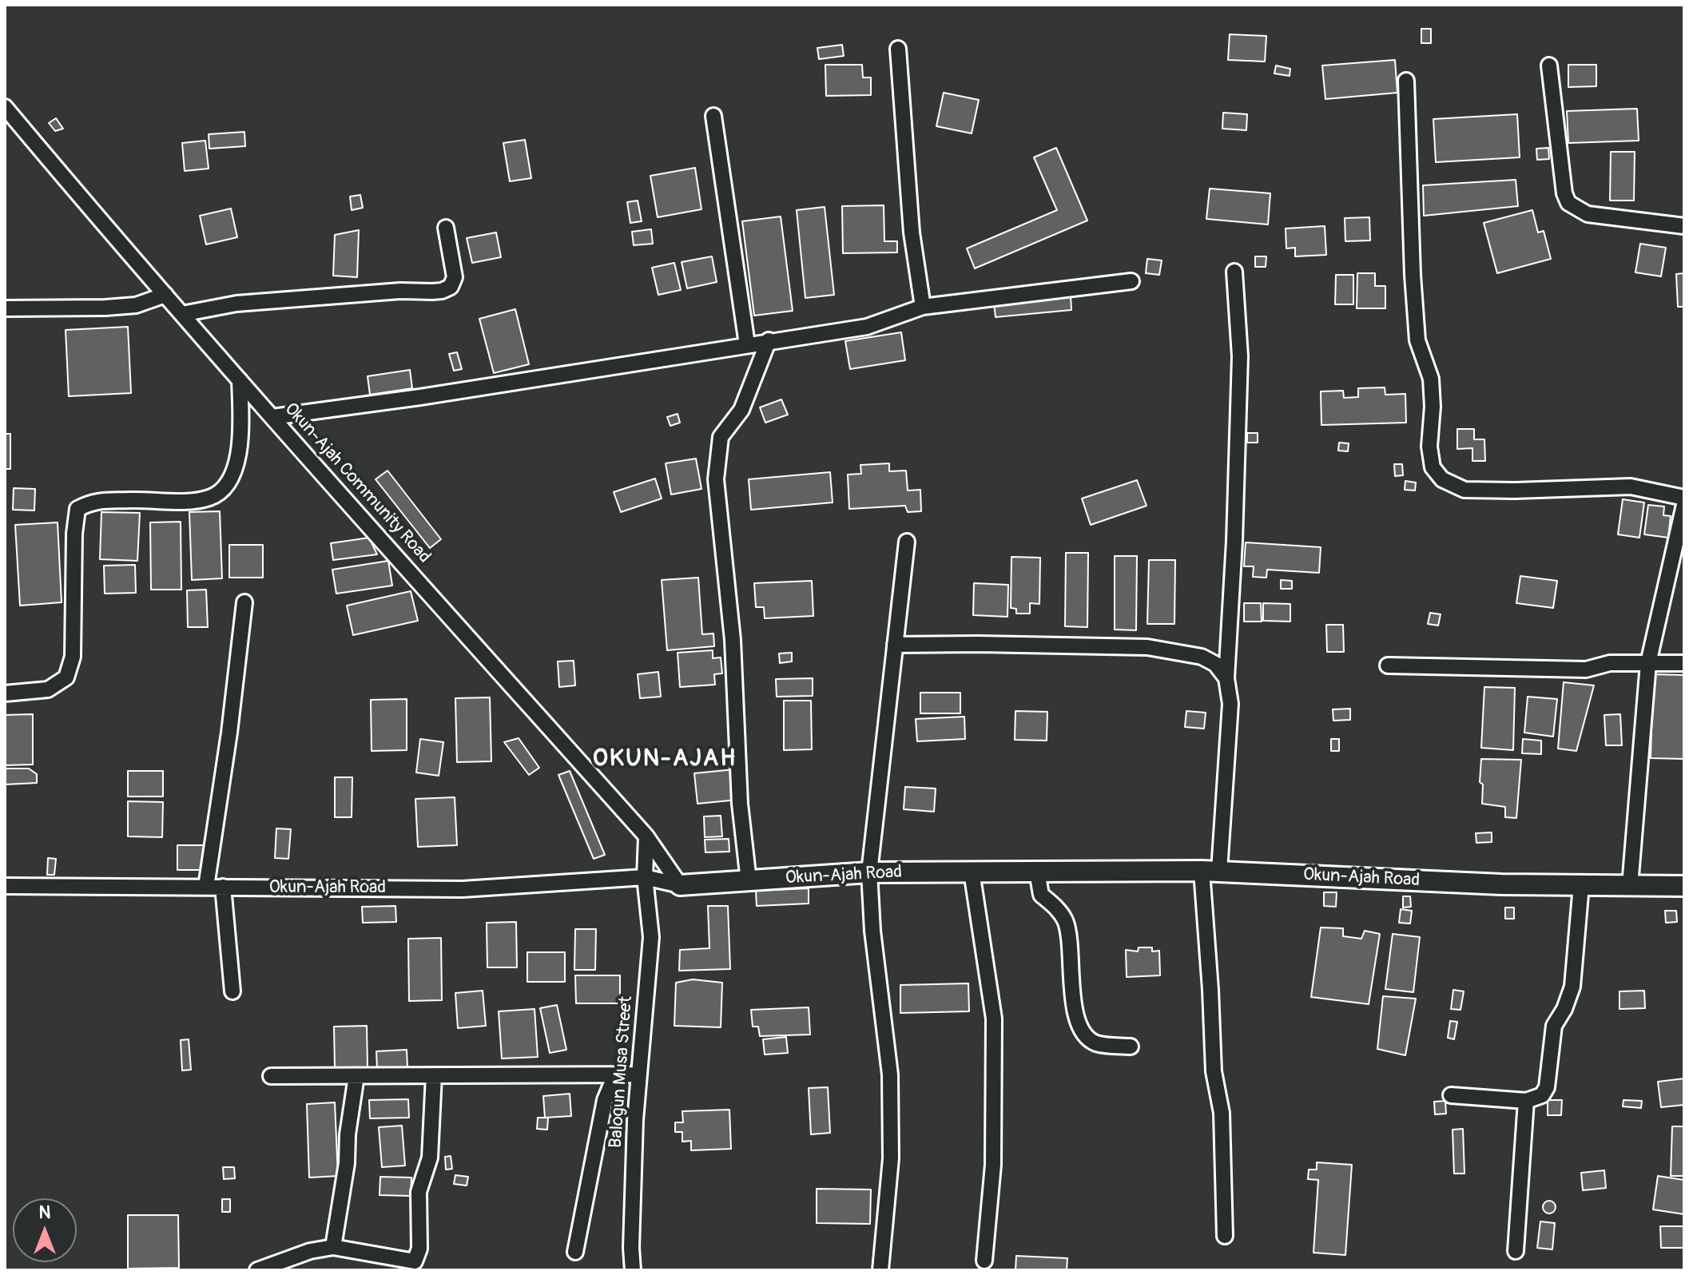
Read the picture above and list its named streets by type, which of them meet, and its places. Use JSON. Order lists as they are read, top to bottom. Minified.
{"streets":{"main road":["Okun-Ajah Road"],"street":["Okun-Ajah Community Road","Balogun Musa Street"]},"crossings":[["Okun-Ajah Community Road","Okun-Ajah Road"],["Okun-Ajah Community Road","Balogun Musa Street"],["Okun-Ajah Road","Balogun Musa Street"]],"districts":["OKUN-AJAH"],"north":"top"}
